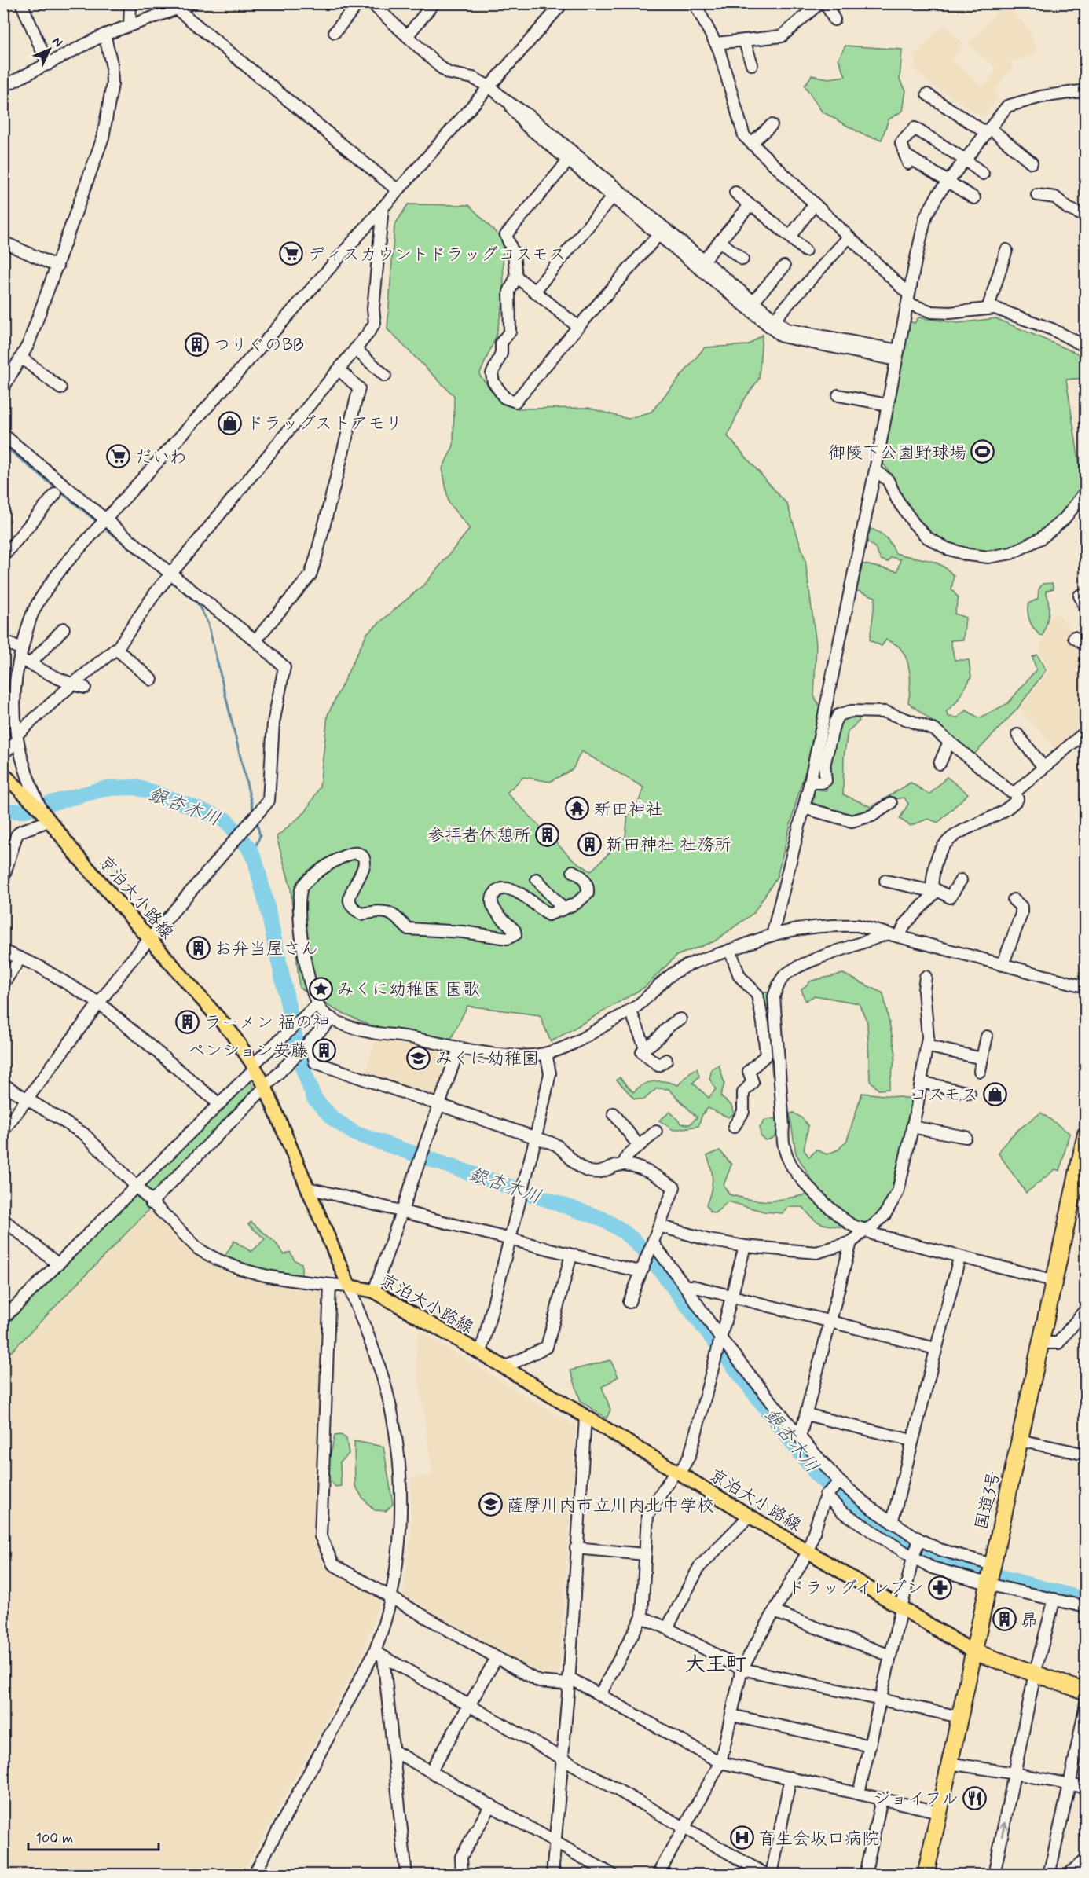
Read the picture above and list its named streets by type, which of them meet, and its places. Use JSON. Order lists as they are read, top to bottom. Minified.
{"streets":{"highway":["国道3号"],"main road":["京泊大小路線"]},"crossings":[["京泊大小路線","国道3号"]],"districts":["大王町"],"water":["銀杏木川"],"places":{"supermarket":["ディスカウントドラッグコスモス","だいわ"],"building":["つりぐのBB","参拝者休憩所","新田神社 社務所","お弁当屋さん","ラーメン 福の神","ペンション安藤","昴"],"shop":["ドラッグストアモリ","コスモス"],"sports":["御陵下公園野球場"],"temple":["新田神社"],"place":["みくに幼稚園 園歌"],"school or university":["みくに幼稚園","薩摩川内市立川内北中学校"],"pharmacy":["ドラッグイレブン"],"restaurant":["ジョイフル"],"hospital":["育生会坂口病院"]},"scale_bar":"100 m","north":"top right"}
